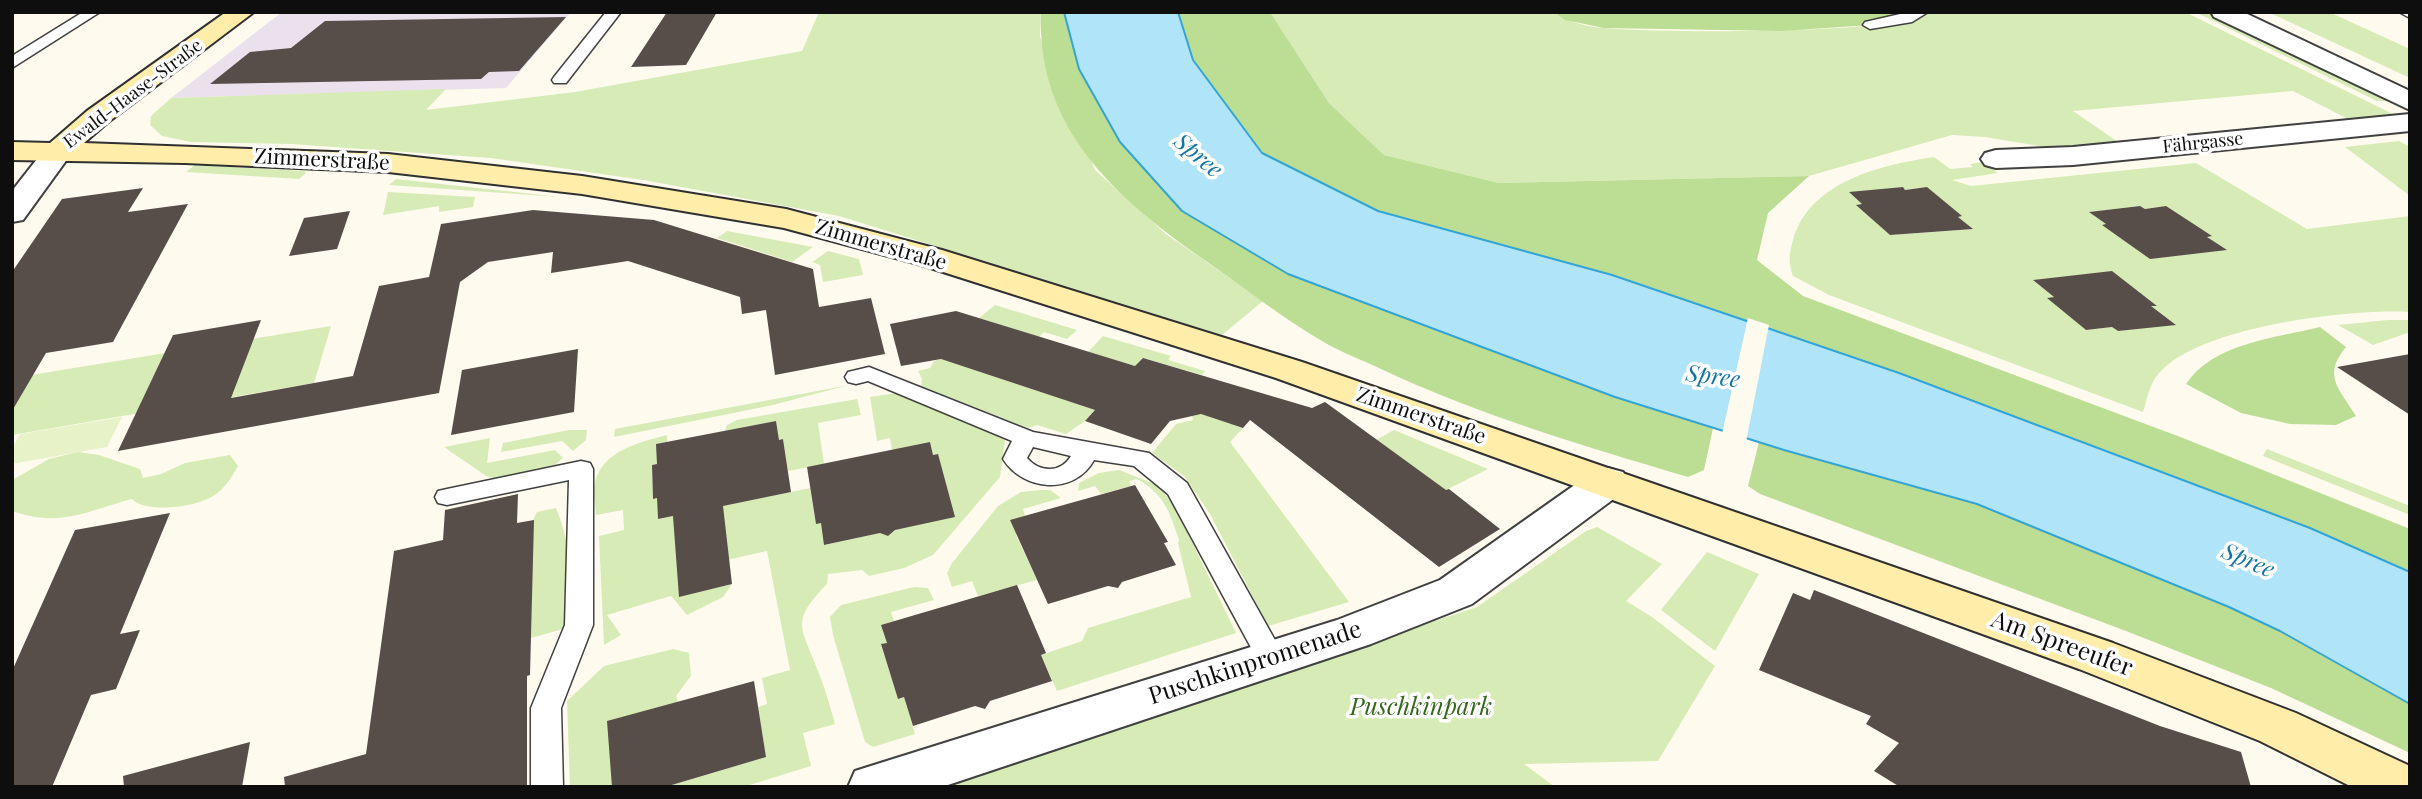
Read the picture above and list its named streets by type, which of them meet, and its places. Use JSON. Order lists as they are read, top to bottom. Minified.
{"streets":{"street":["Ewald-Haase-Straße","Fährgasse","Zimmerstraße","Am Spreeufer","Puschkinpromenade"]},"crossings":[["Ewald-Haase-Straße","Zimmerstraße"],["Zimmerstraße","Am Spreeufer"],["Zimmerstraße","Puschkinpromenade"]],"water":["Spree"],"parks":["Puschkinpark"]}
